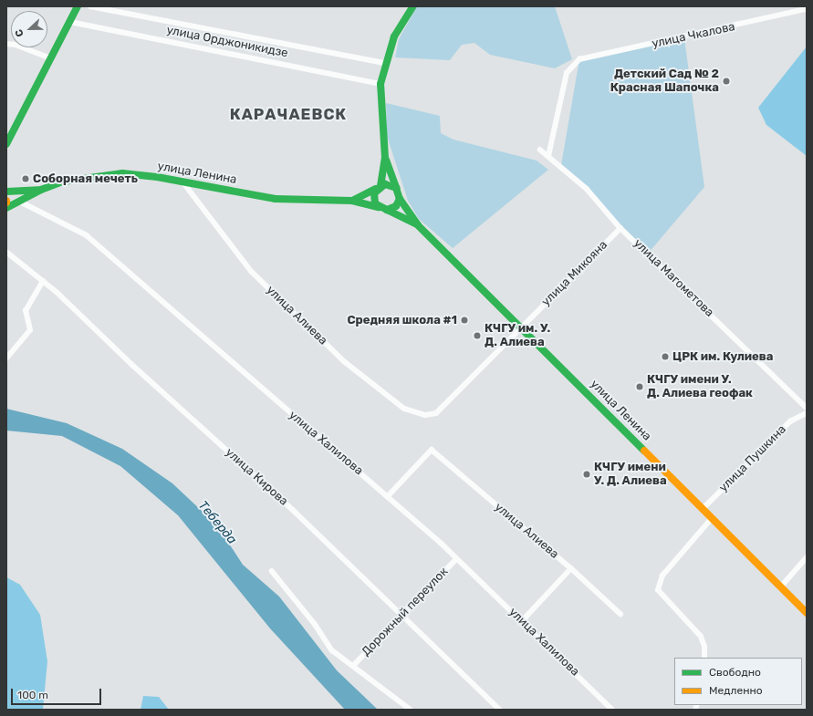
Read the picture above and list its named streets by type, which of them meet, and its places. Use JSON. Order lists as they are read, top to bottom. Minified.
{"streets":{"main road":["улица Ленина"],"street":["улица Чкалова","улица Орджоникидзе","улица Микояна","улица Магометова","улица Алиева","улица Халилова","улица Пушкина","улица Кирова","Дорожный переулок"]},"crossings":[["улица Чкалова","улица Магометова"],["улица Ленина","улица Микояна"],["улица Ленина","улица Алиева"],["улица Ленина","улица Халилова"],["улица Ленина","улица Пушкина"],["улица Микояна","улица Магометова"],["улица Микояна","улица Алиева"],["улица Алиева","улица Халилова"],["улица Халилова","Дорожный переулок"],["улица Кирова","Дорожный переулок"]],"districts":["КАРАЧАЕВСК"],"water":["Теберда"],"places":["Детский Сад № 2 Красная Шапочка","Соборная мечеть","Средняя школа #1","КЧГУ им. У. Д. Алиева","ЦРК им. Кулиева","КЧГУ имени У. Д. Алиева геофак","КЧГУ имени У. Д. Алиева"],"legend":["Свободно","Медленно"],"scale_bar":"100 m","north":"left"}
